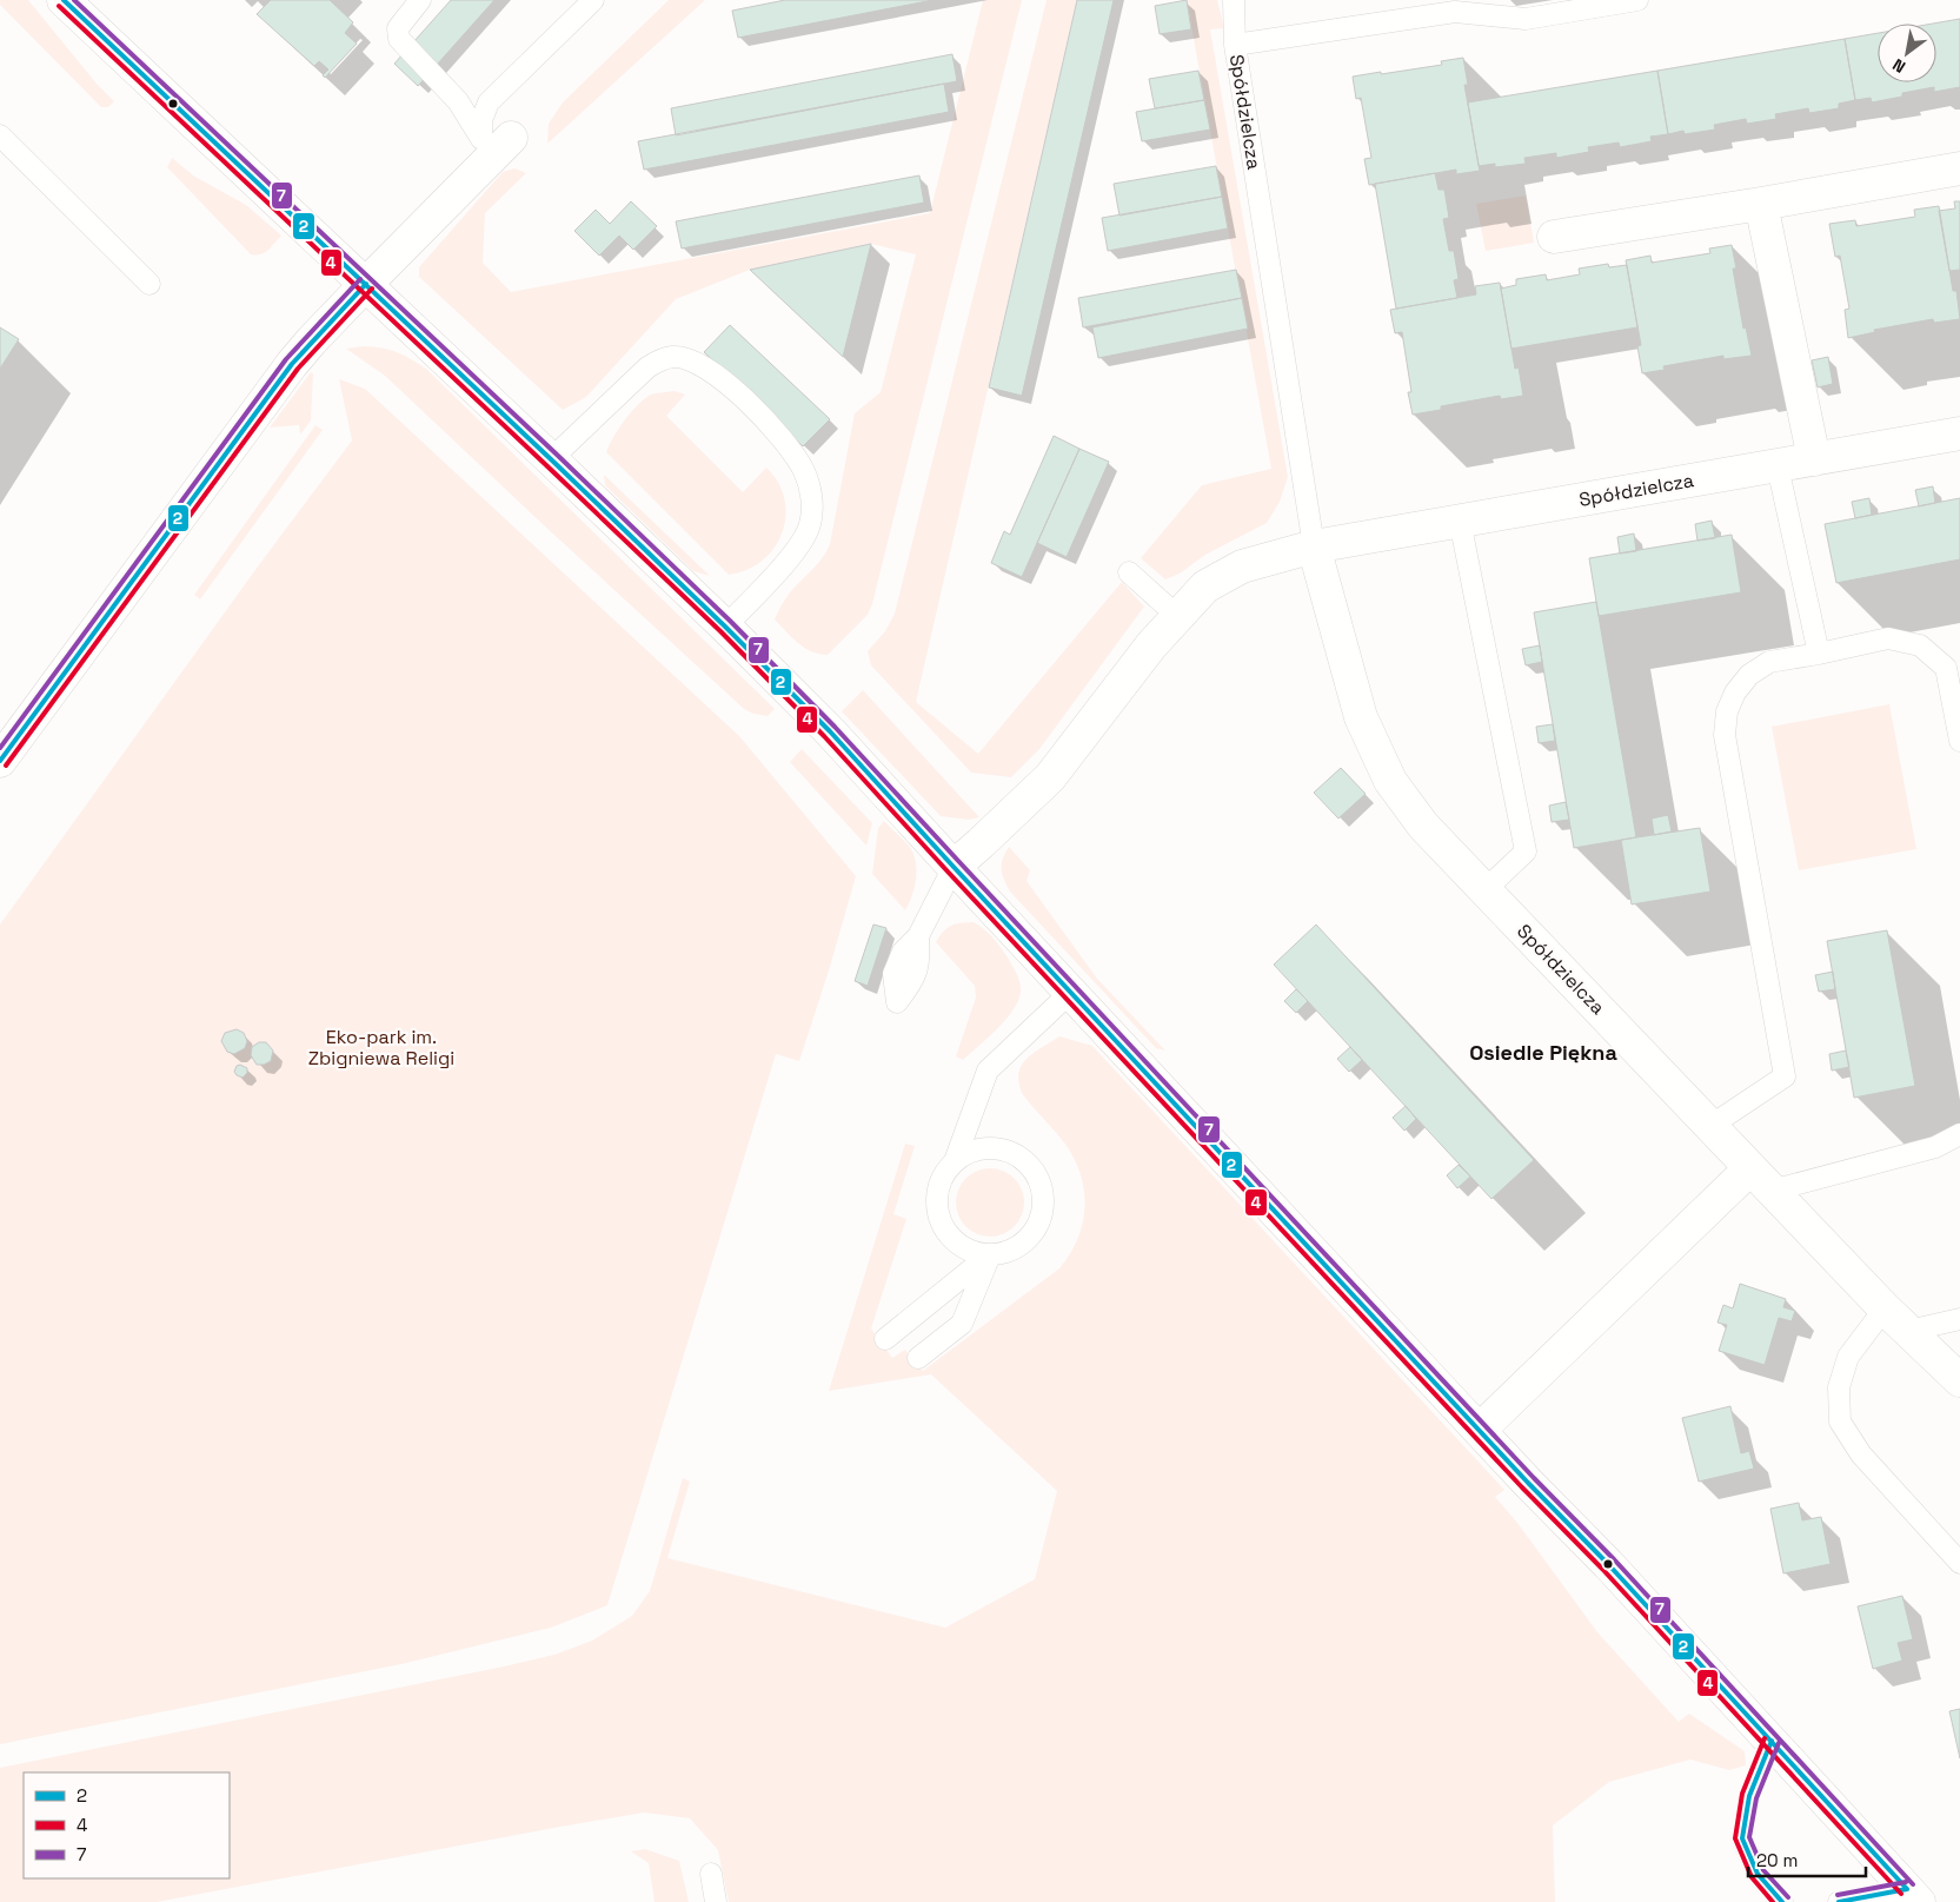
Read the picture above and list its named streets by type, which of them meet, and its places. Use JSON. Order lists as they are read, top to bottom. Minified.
{"streets":{"street":["Spółdzielcza"]},"districts":["Osiedle Piękna"],"parks":["Eko-park im. Zbigniewa Religi"],"lines":["transit line 2","transit line 7","transit line 4"],"legend":["2","4","7"],"scale_bar":"20 m","north":"bottom left"}
